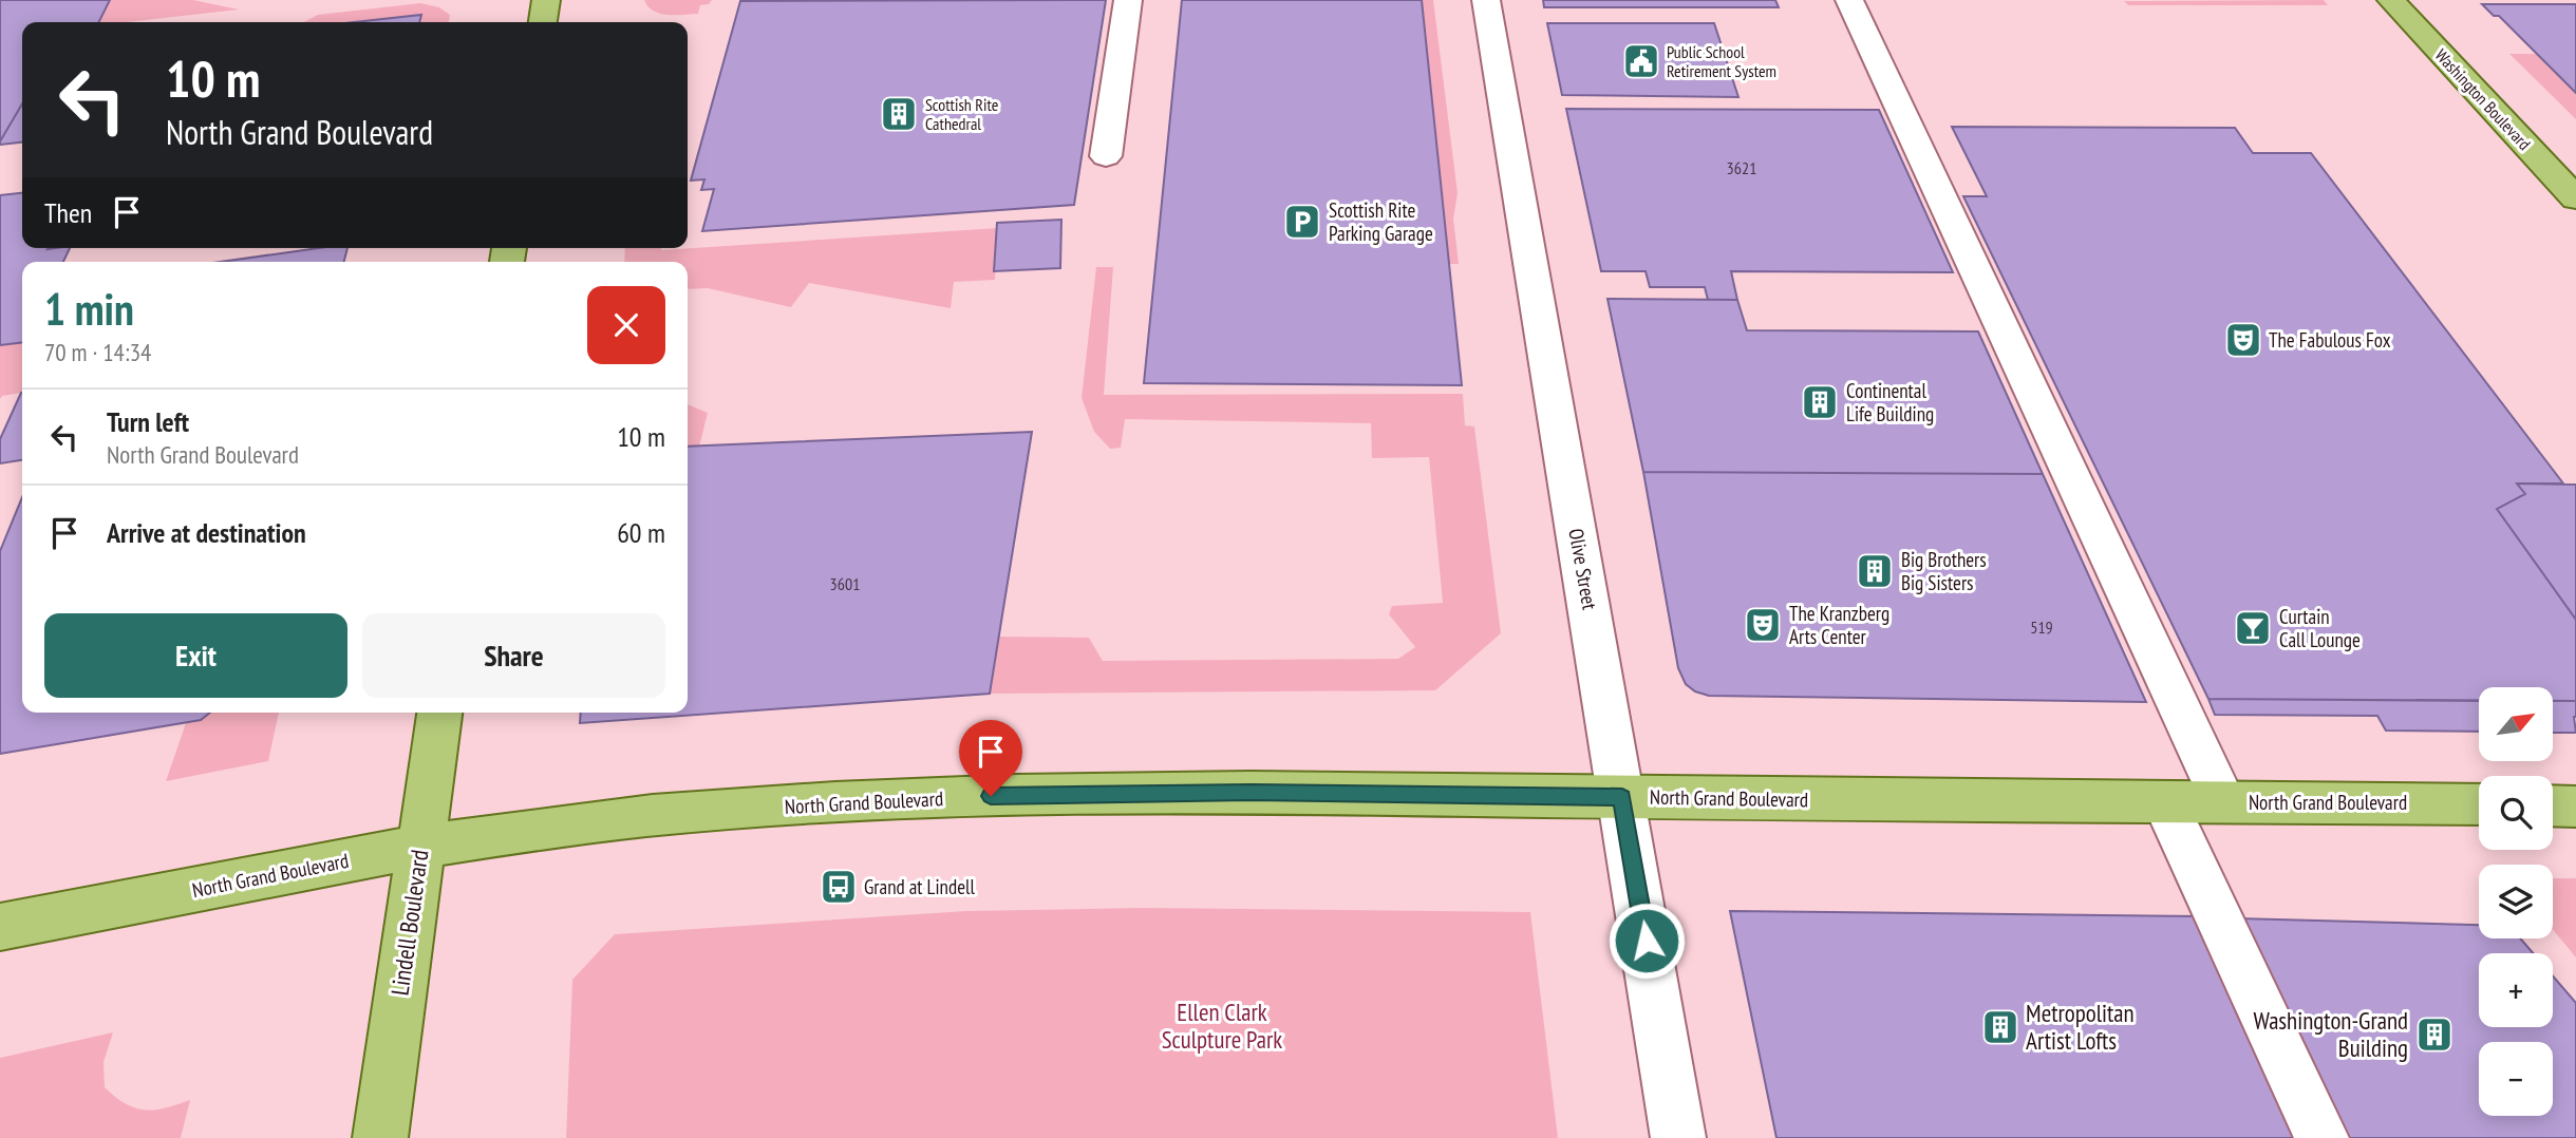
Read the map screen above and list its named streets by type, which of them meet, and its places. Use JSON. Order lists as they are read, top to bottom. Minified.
{"streets":{"main road":["Washington Boulevard","North Grand Boulevard","Lindell Boulevard"],"street":["Olive Street"]},"crossings":[["Olive Street","North Grand Boulevard"],["North Grand Boulevard","Lindell Boulevard"]],"parks":["Ellen Clark Sculpture Park"],"places":{"public building":["Public School Retirement System"],"building":["Scottish Rite Cathedral","Continental Life Building","Big Brothers Big Sisters","Metropolitan Artist Lofts","Washington-Grand Building"],"parking":["Scottish Rite Parking Garage"],"theatre":["The Fabulous Fox","The Kranzberg Arts Center"],"bar":["Curtain Call Lounge"],"bus stop":["Grand at Lindell"]},"house_numbers":["3621","3601","519"],"north":"top right","page":{"turn":["10 m","North Grand Boulevard"],"then":"Then","heading":["1 min","70 m · 14:34"],"list":[{"name":"Turn left","note":"North Grand Boulevard","value":"10 m"},{"name":"Arrive at destination","value":"60 m"}],"buttons":["Exit","Share"],"map_buttons":["+","−"]}}
